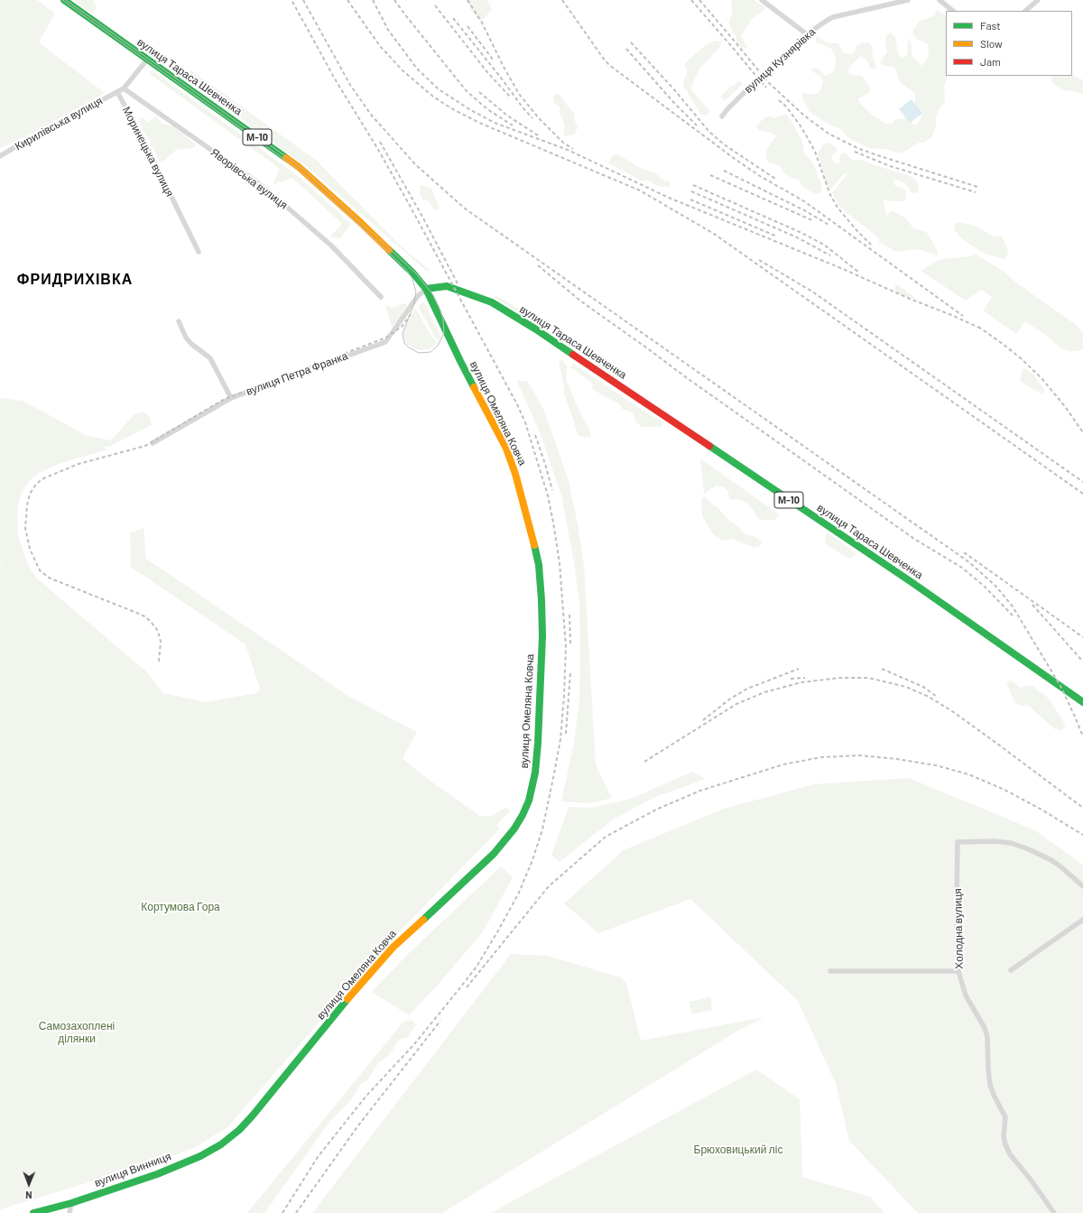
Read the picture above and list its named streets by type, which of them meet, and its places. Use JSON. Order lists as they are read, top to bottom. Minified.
{"streets":{"main road":["вулиця Тараса Шевченка","М-10","вулиця Омеляна Ковча","вулиця Винниця"],"street":["вулиця Кузнярівка","Кирилівська вулиця","Моринецька вулиця","Яворівська вулиця","вулиця Петра Франка","Холодна вулиця"]},"crossings":[["вулиця Тараса Шевченка","вулиця Петра Франка"],["вулиця Тараса Шевченка","вулиця Омеляна Ковча"],["Кирилівська вулиця","Моринецька вулиця"],["вулиця Петра Франка","вулиця Омеляна Ковча"],["вулиця Омеляна Ковча","вулиця Винниця"]],"districts":["ФРИДРИХІВКА"],"parks":["Кортумова Гора","Самозахоплені ділянки","Брюховицький ліс"],"legend":["Fast","Slow","Jam"],"north":"bottom"}
